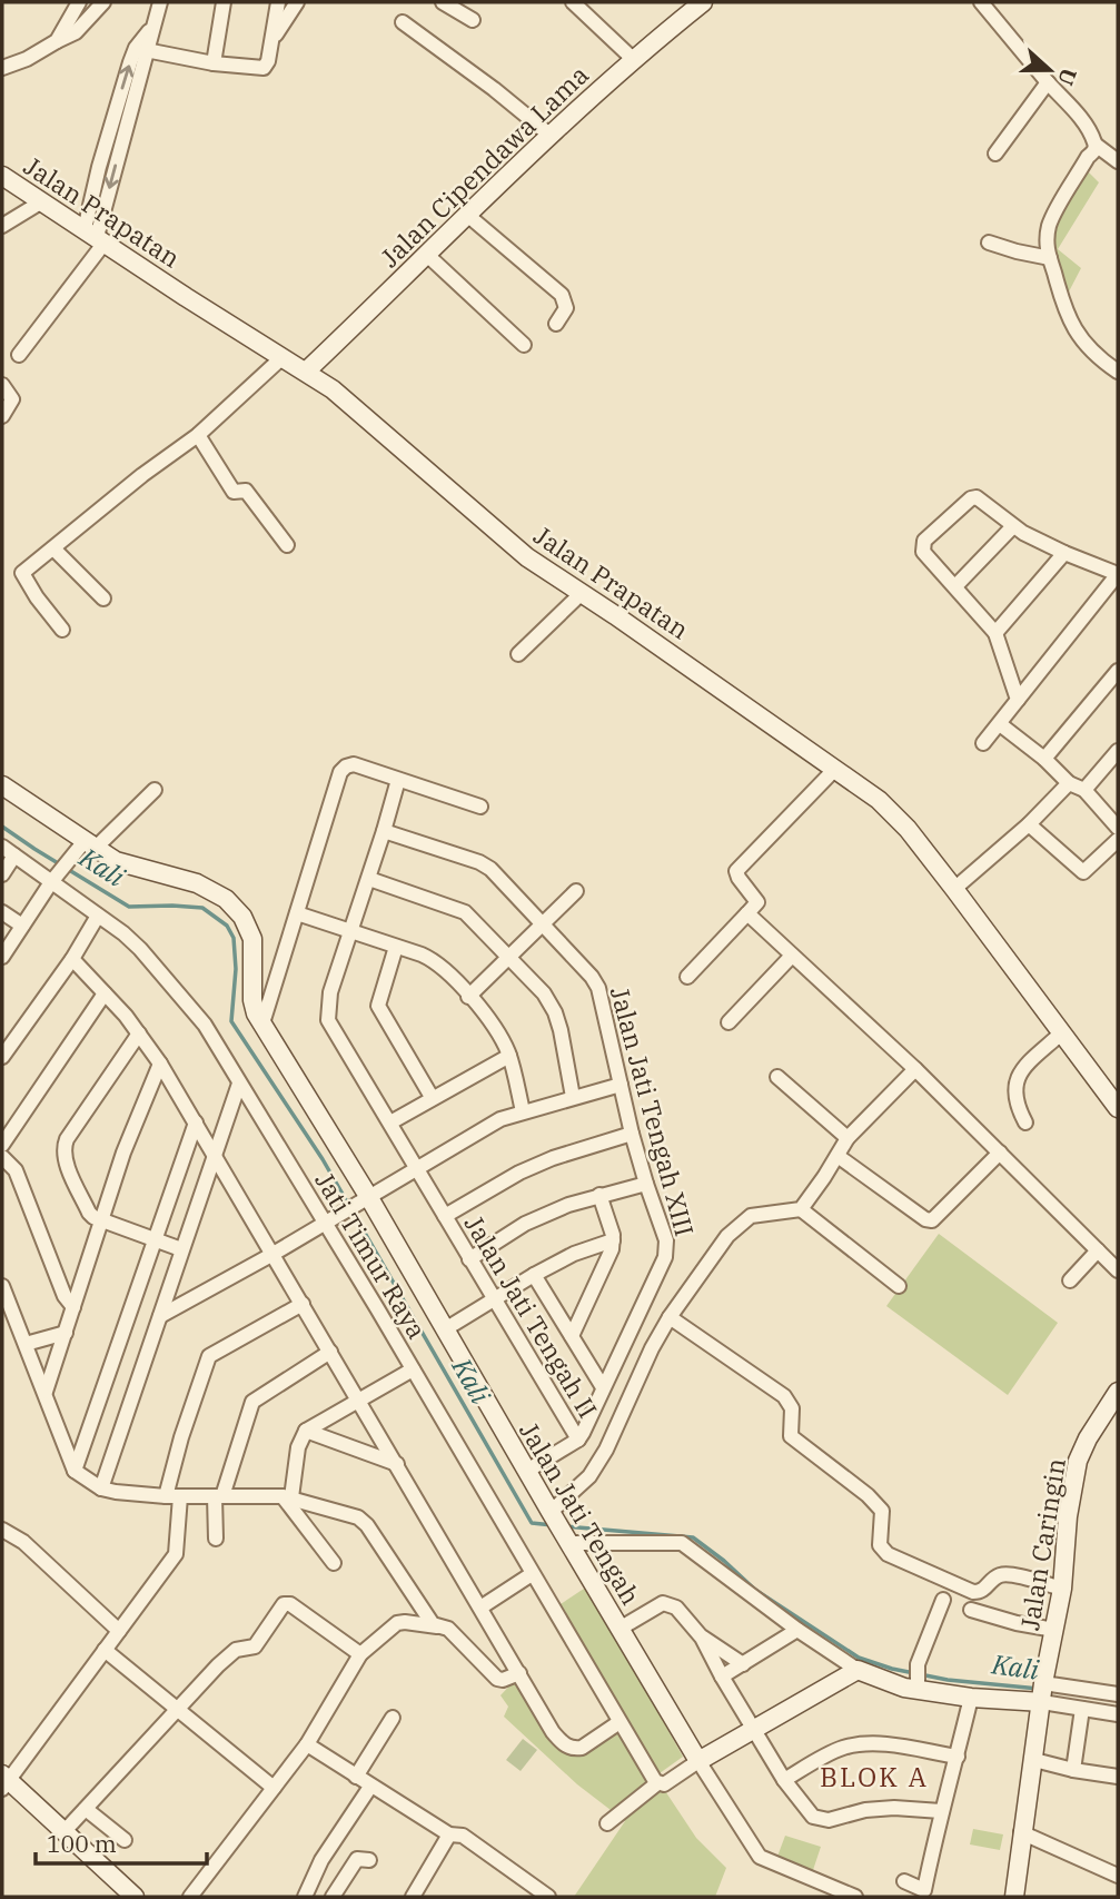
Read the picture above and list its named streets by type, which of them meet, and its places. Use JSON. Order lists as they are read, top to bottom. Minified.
{"streets":{"main road":["Jalan Cipendawa Lama","Jalan Prapatan","Jalan Jati Tengah","Jalan Caringin"],"street":["Jalan Jati Tengah XIII","Jati Timur Raya","Jalan Jati Tengah II"]},"crossings":[["Jalan Cipendawa Lama","Jalan Prapatan"],["Jalan Jati Tengah XIII","Jalan Jati Tengah II"]],"districts":["BLOK A"],"water":["Kali"],"scale_bar":"100 m","north":"right"}
